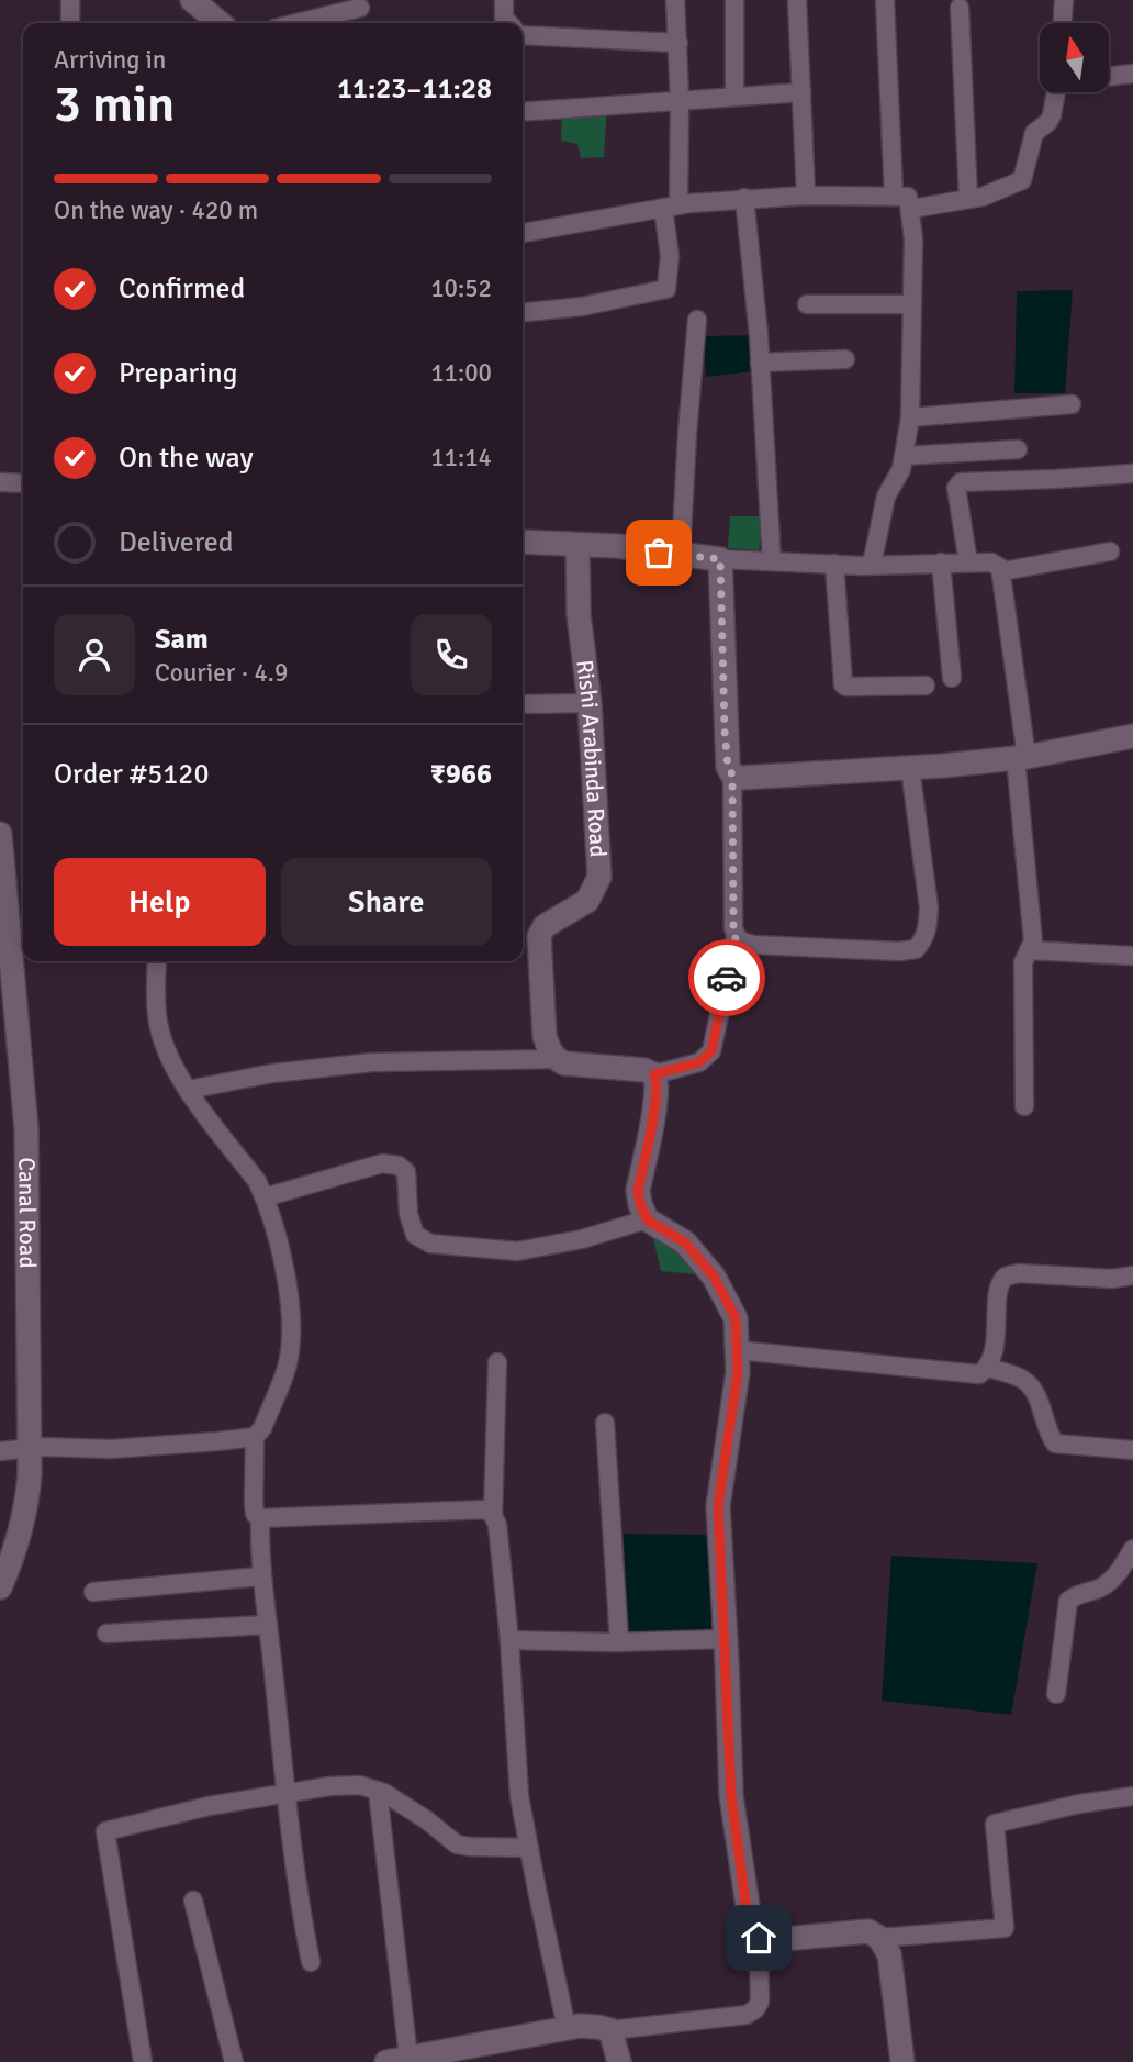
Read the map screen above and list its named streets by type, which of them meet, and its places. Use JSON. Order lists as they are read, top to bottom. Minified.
{"streets":{"street":["Rishi Arabinda Road","Canal Road"]},"north":"top","page":{"heading":["3 min","Arriving in","11:23–11:28"],"panel":["Sam","Courier · 4.9","Order #5120","₹966"],"bar":"On the way · 420 m","list":[["Confirmed","10:52"],["Preparing","11:00"],["On the way","11:14"],"Delivered"],"buttons":["Help","Share"]}}
